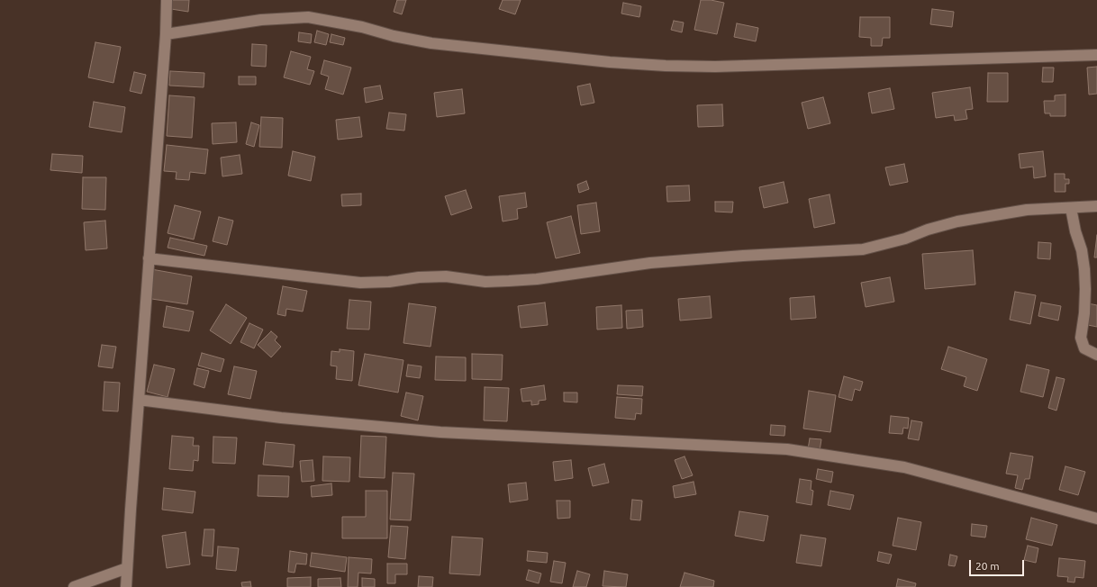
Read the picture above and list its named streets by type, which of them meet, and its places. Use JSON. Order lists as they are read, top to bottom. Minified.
{"scale_bar":"20 m"}
